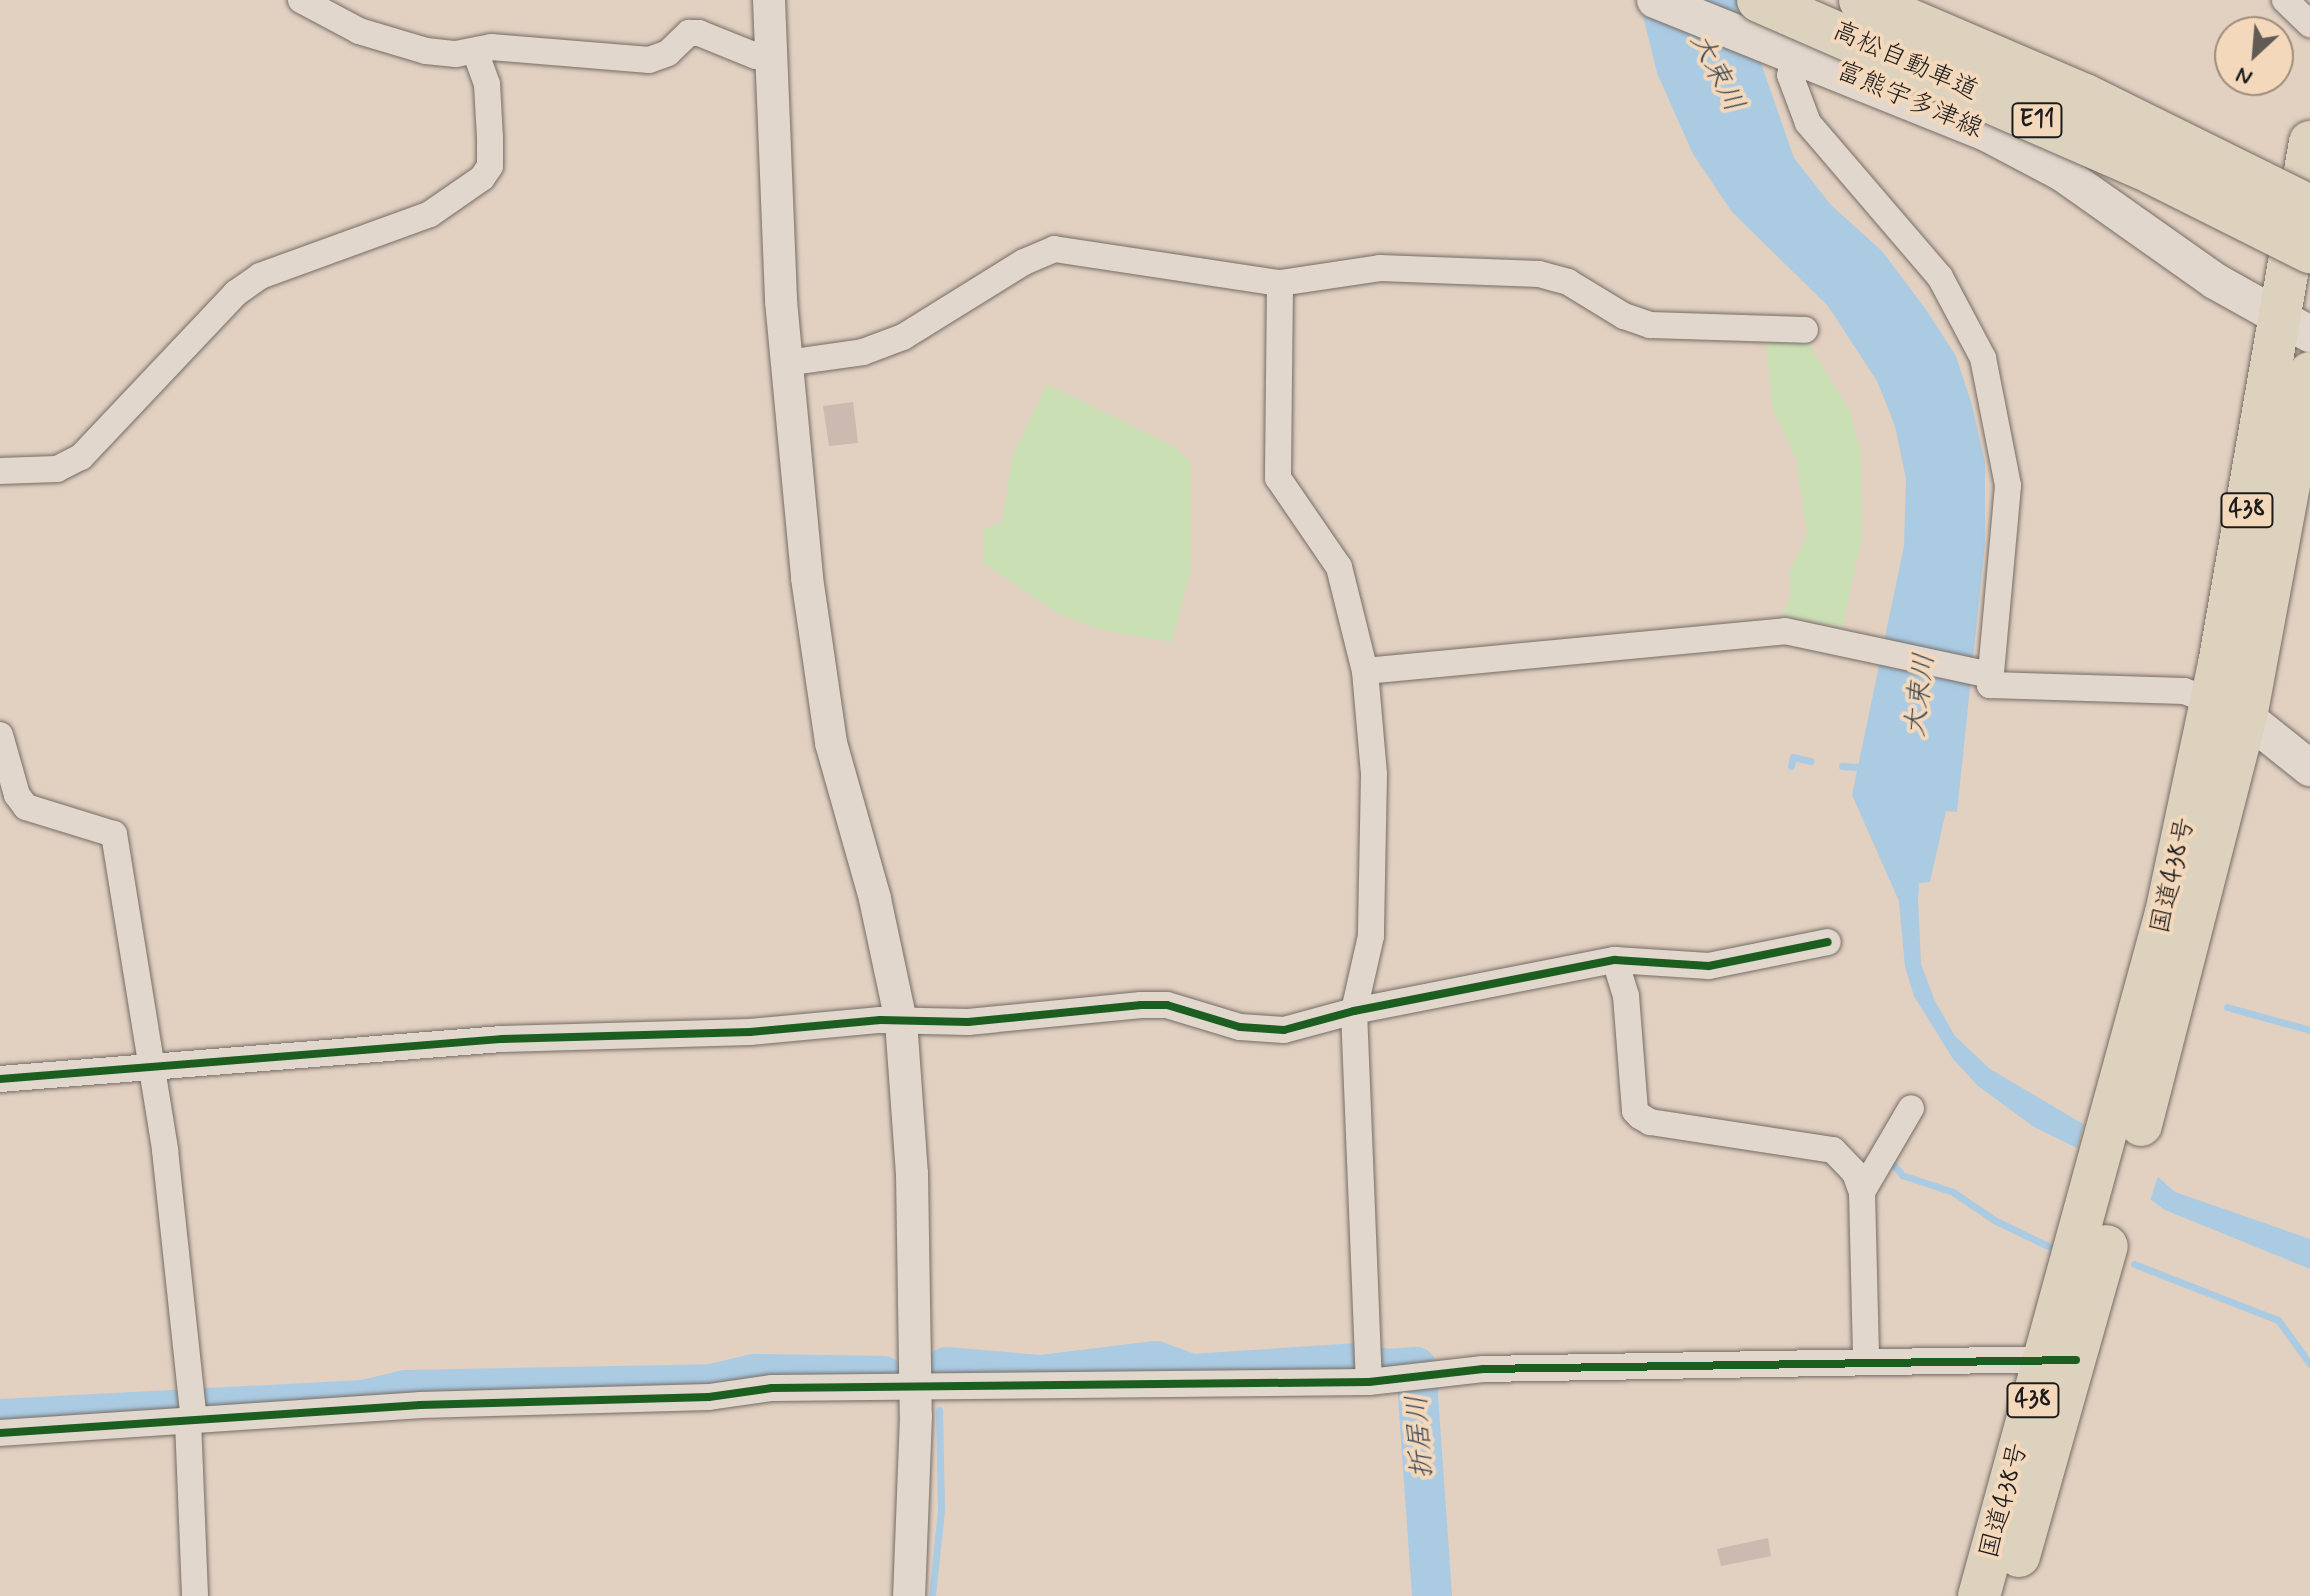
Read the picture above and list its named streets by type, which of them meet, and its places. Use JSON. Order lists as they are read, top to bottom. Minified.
{"streets":{"highway":["高松自動車道","E11","438","国道438号"],"main road":["富熊宇多津線"]},"crossings":[["富熊宇多津線","国道438号"]],"water":["大束川","折居川"],"north":"bottom left"}
